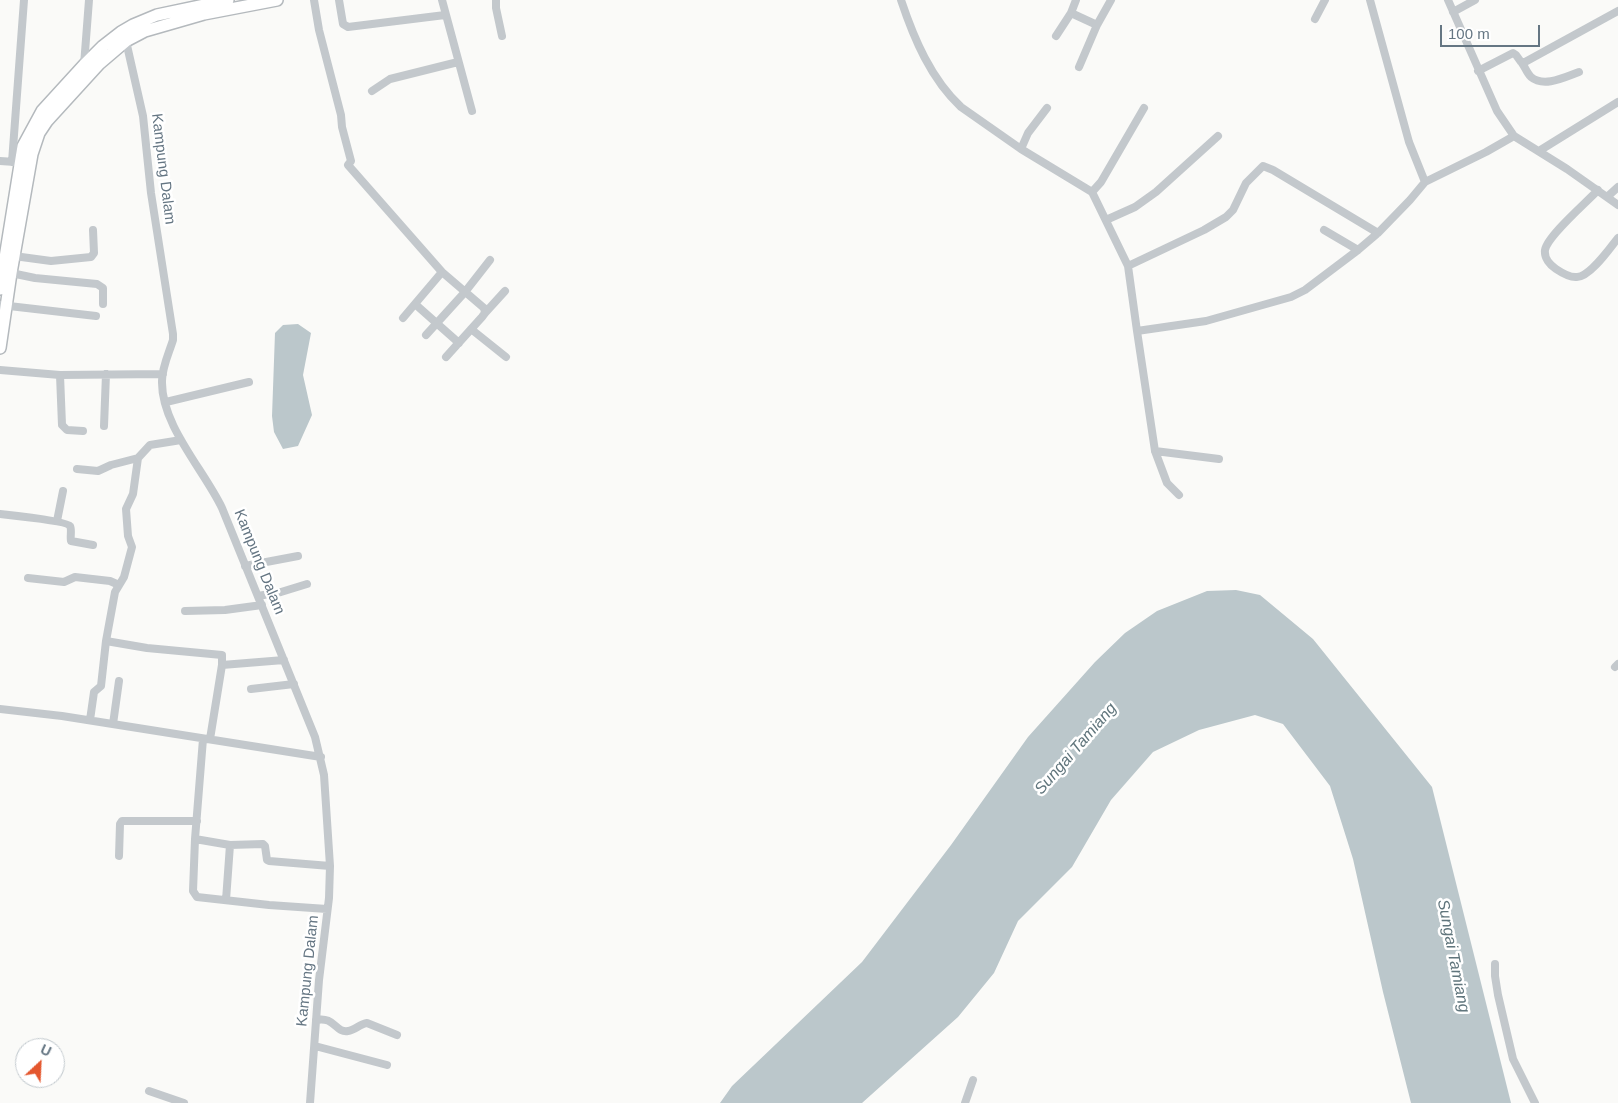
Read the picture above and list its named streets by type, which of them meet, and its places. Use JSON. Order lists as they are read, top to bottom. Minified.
{"streets":{"street":["Kampung Dalam"]},"water":["Sungai Tamiang"],"scale_bar":"100 m","north":"top right"}
